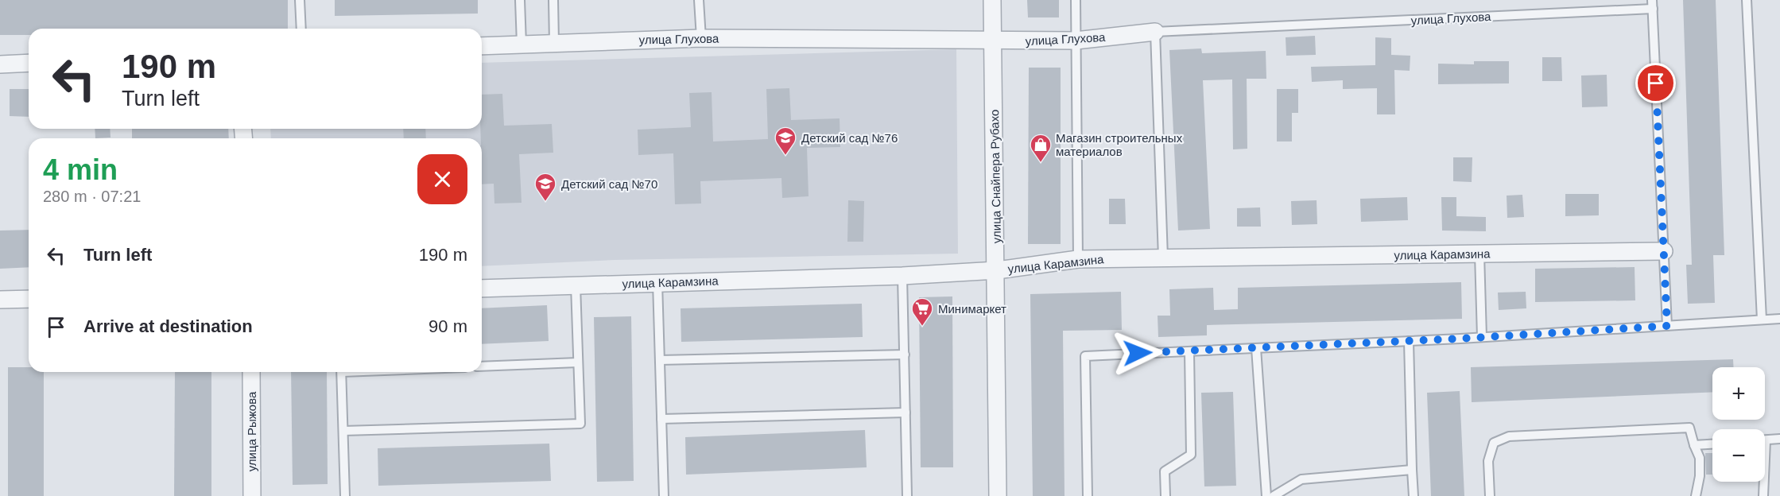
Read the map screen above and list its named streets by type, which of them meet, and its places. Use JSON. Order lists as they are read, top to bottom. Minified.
{"streets":{"street":["улица Глухова","улица Снайпера Рубахо","улица Карамзина","улица Рыжова"]},"crossings":[["улица Глухова","улица Снайпера Рубахо"],["улица Снайпера Рубахо","улица Карамзина"]],"places":{"school or university":["Детский сад №76","Детский сад №70"],"shop":["Магазин строительных материалов"],"supermarket":["Минимаркет"]},"page":{"turn":["190 m","Turn left"],"heading":["4 min","280 m · 07:21"],"list":[{"name":"Turn left","value":"190 m"},{"name":"Arrive at destination","value":"90 m"}],"map_buttons":["+","−"]}}
